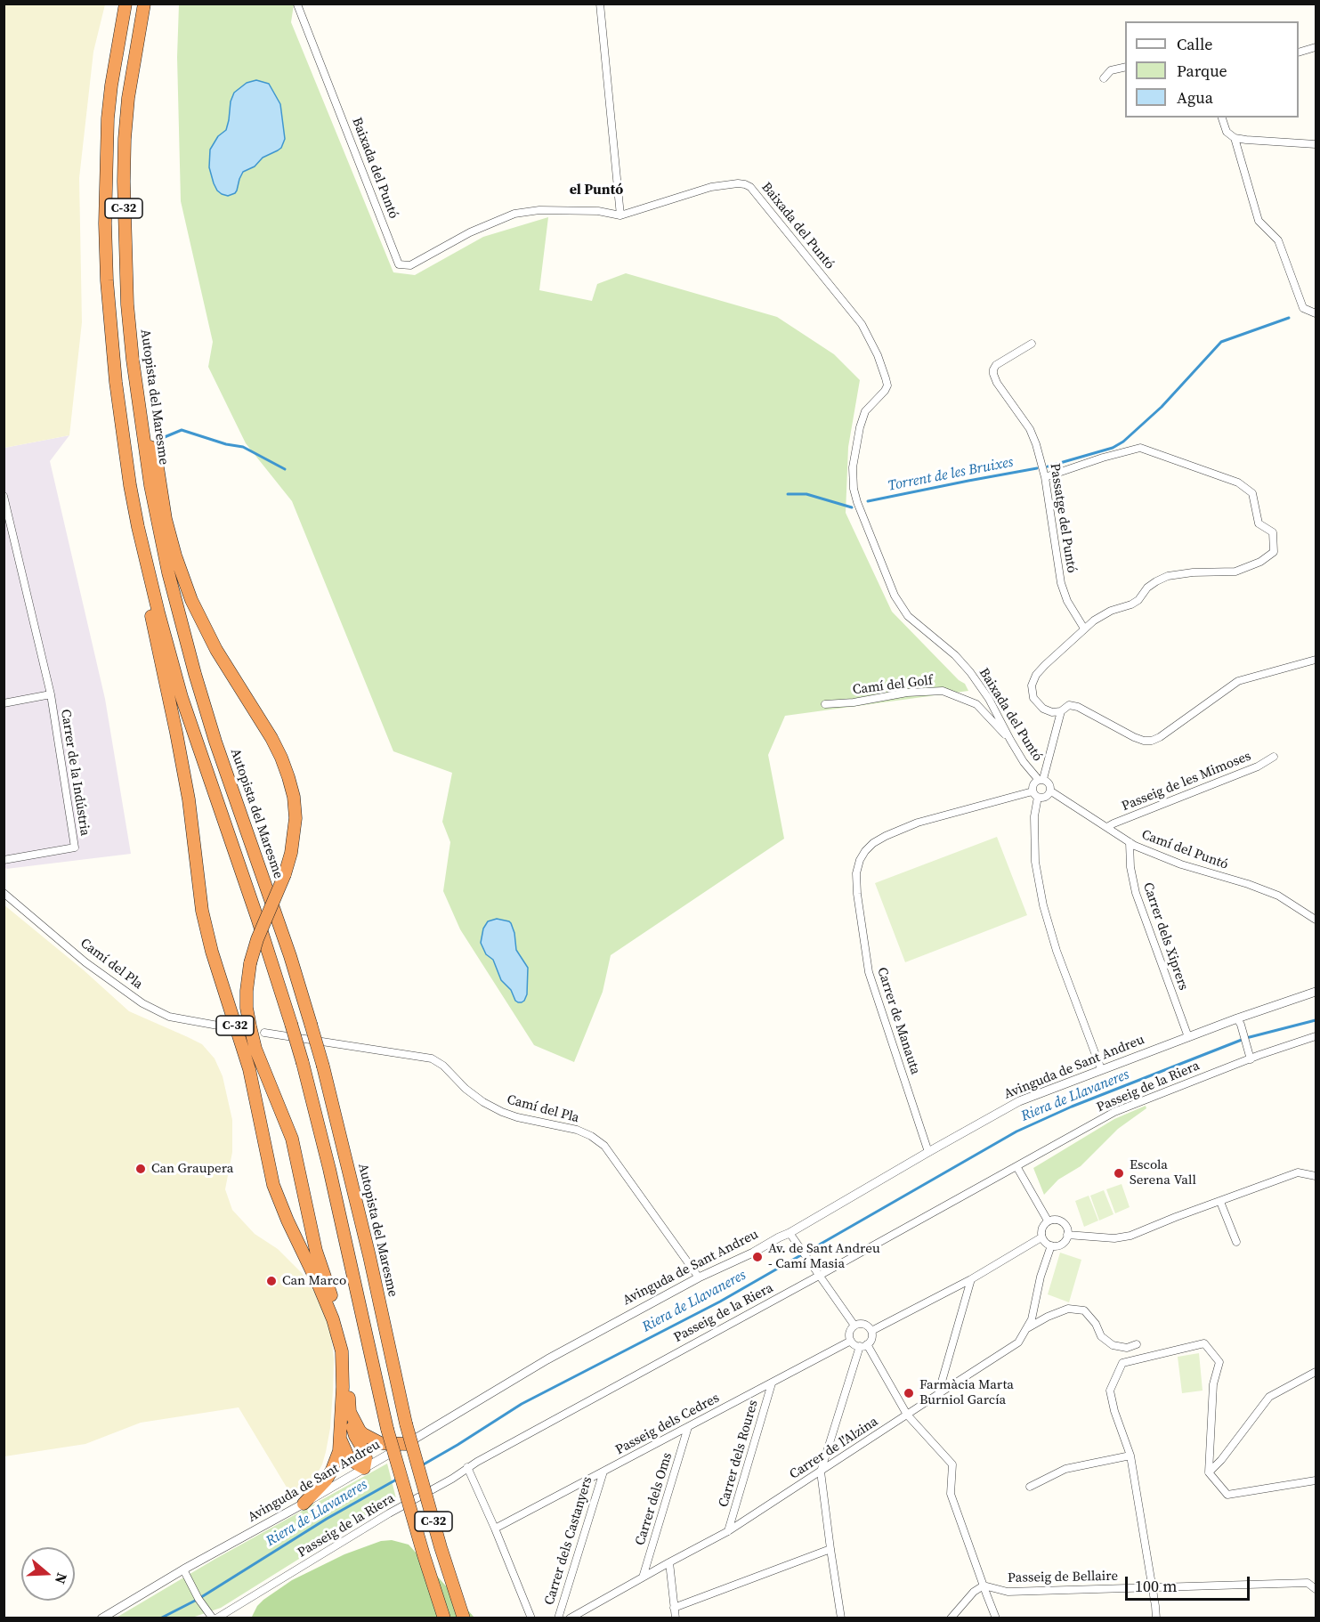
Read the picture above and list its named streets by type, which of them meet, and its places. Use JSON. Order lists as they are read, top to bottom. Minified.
{"streets":{"highway":["C-32","Autopista del Maresme"],"street":["Baixada del Puntó","Passatge del Puntó","Camí del Golf","Carrer de la Indústria","Passeig de les Mimoses","Camí del Puntó","Carrer dels Xiprers","Camí del Pla","Carrer de Manauta","Avinguda de Sant Andreu","Passeig de la Riera","Passeig dels Cedres","Carrer de l'Alzina","Carrer dels Roures","Carrer dels Oms","Carrer dels Castanyers","Passeig de Bellaire"]},"crossings":[["Baixada del Puntó","Camí del Golf"],["Baixada del Puntó","Camí del Puntó"],["Baixada del Puntó","Carrer de Manauta"],["C-32","Autopista del Maresme"],["C-32","Avinguda de Sant Andreu"],["Passeig de les Mimoses","Camí del Puntó"],["Camí del Puntó","Carrer dels Xiprers"],["Camí del Puntó","Carrer de Manauta"],["Carrer dels Xiprers","Avinguda de Sant Andreu"],["Camí del Pla","Avinguda de Sant Andreu"],["Carrer de Manauta","Avinguda de Sant Andreu"],["Passeig dels Cedres","Carrer dels Roures"],["Passeig dels Cedres","Carrer dels Oms"],["Passeig dels Cedres","Carrer dels Castanyers"],["Carrer de l'Alzina","Carrer dels Roures"],["Carrer de l'Alzina","Carrer dels Oms"]],"districts":["el Puntó"],"water":["Torrent de les Bruixes","Riera de Llavaneres"],"places":["Can Graupera","Escola Serena Vall","Av. de Sant Andreu - Camí Masia","Can Marco","Farmàcia Marta Burniol García"],"legend":["Calle","Parque","Agua"],"scale_bar":"100 m","north":"right"}
